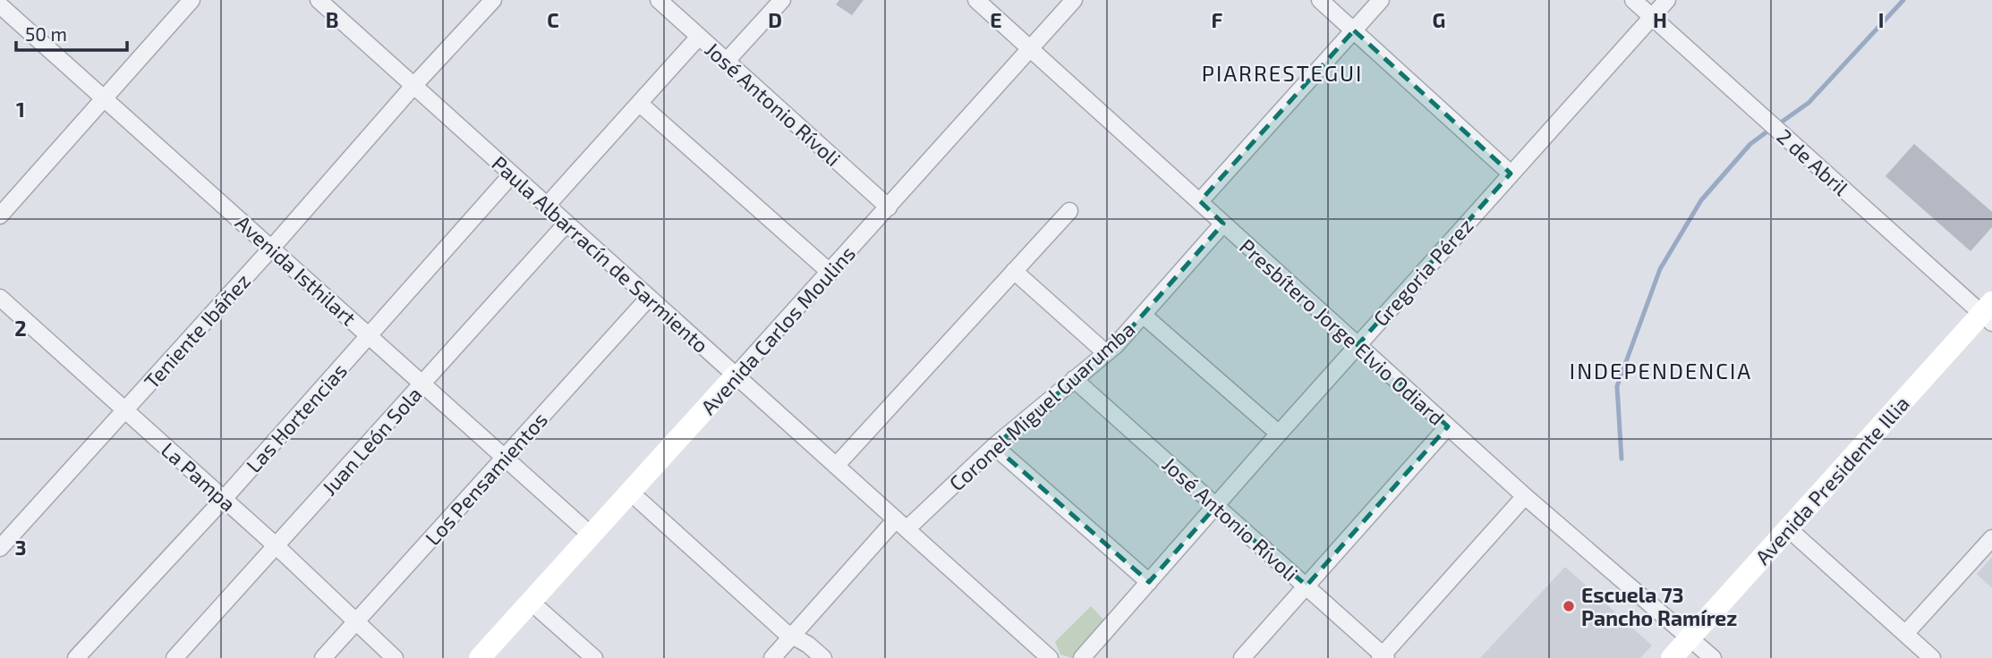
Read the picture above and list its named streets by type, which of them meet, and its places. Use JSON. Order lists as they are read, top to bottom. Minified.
{"streets":{"main road":["Avenida Carlos Moulins","Avenida Presidente Illia"],"street":["José Antonio Rívoli","2 de Abril","Paula Albarracín de Sarmiento","Avenida Isthilart","Gregoria Pérez","Teniente Ibáñez","Presbítero Jorge Elvio Odiard","Coronel Miguel Guarumba","Las Hortencias","Juan León Sola","La Pampa","Los Pensamientos"]},"crossings":[["José Antonio Rívoli","Gregoria Pérez"],["José Antonio Rívoli","Avenida Carlos Moulins"],["José Antonio Rívoli","Coronel Miguel Guarumba"],["2 de Abril","Gregoria Pérez"],["2 de Abril","Avenida Presidente Illia"],["Paula Albarracín de Sarmiento","Avenida Carlos Moulins"],["Paula Albarracín de Sarmiento","Teniente Ibáñez"],["Paula Albarracín de Sarmiento","Coronel Miguel Guarumba"],["Paula Albarracín de Sarmiento","Las Hortencias"],["Paula Albarracín de Sarmiento","Juan León Sola"],["Paula Albarracín de Sarmiento","Los Pensamientos"],["Avenida Isthilart","Avenida Carlos Moulins"],["Avenida Isthilart","Teniente Ibáñez"],["Avenida Isthilart","Las Hortencias"],["Avenida Isthilart","Juan León Sola"],["Avenida Isthilart","Los Pensamientos"],["Gregoria Pérez","Presbítero Jorge Elvio Odiard"],["Avenida Carlos Moulins","Presbítero Jorge Elvio Odiard"],["Teniente Ibáñez","La Pampa"],["Presbítero Jorge Elvio Odiard","Coronel Miguel Guarumba"],["Presbítero Jorge Elvio Odiard","Avenida Presidente Illia"],["Las Hortencias","La Pampa"],["Juan León Sola","La Pampa"],["La Pampa","Los Pensamientos"]],"districts":["PIARRESTEGUI","INDEPENDENCIA"],"places":["Escuela 73 Pancho Ramírez"],"scale_bar":"50 m","grid":{"columns":["B","C","D","E","F","G","H","I"],"rows":["1","2","3"]}}
